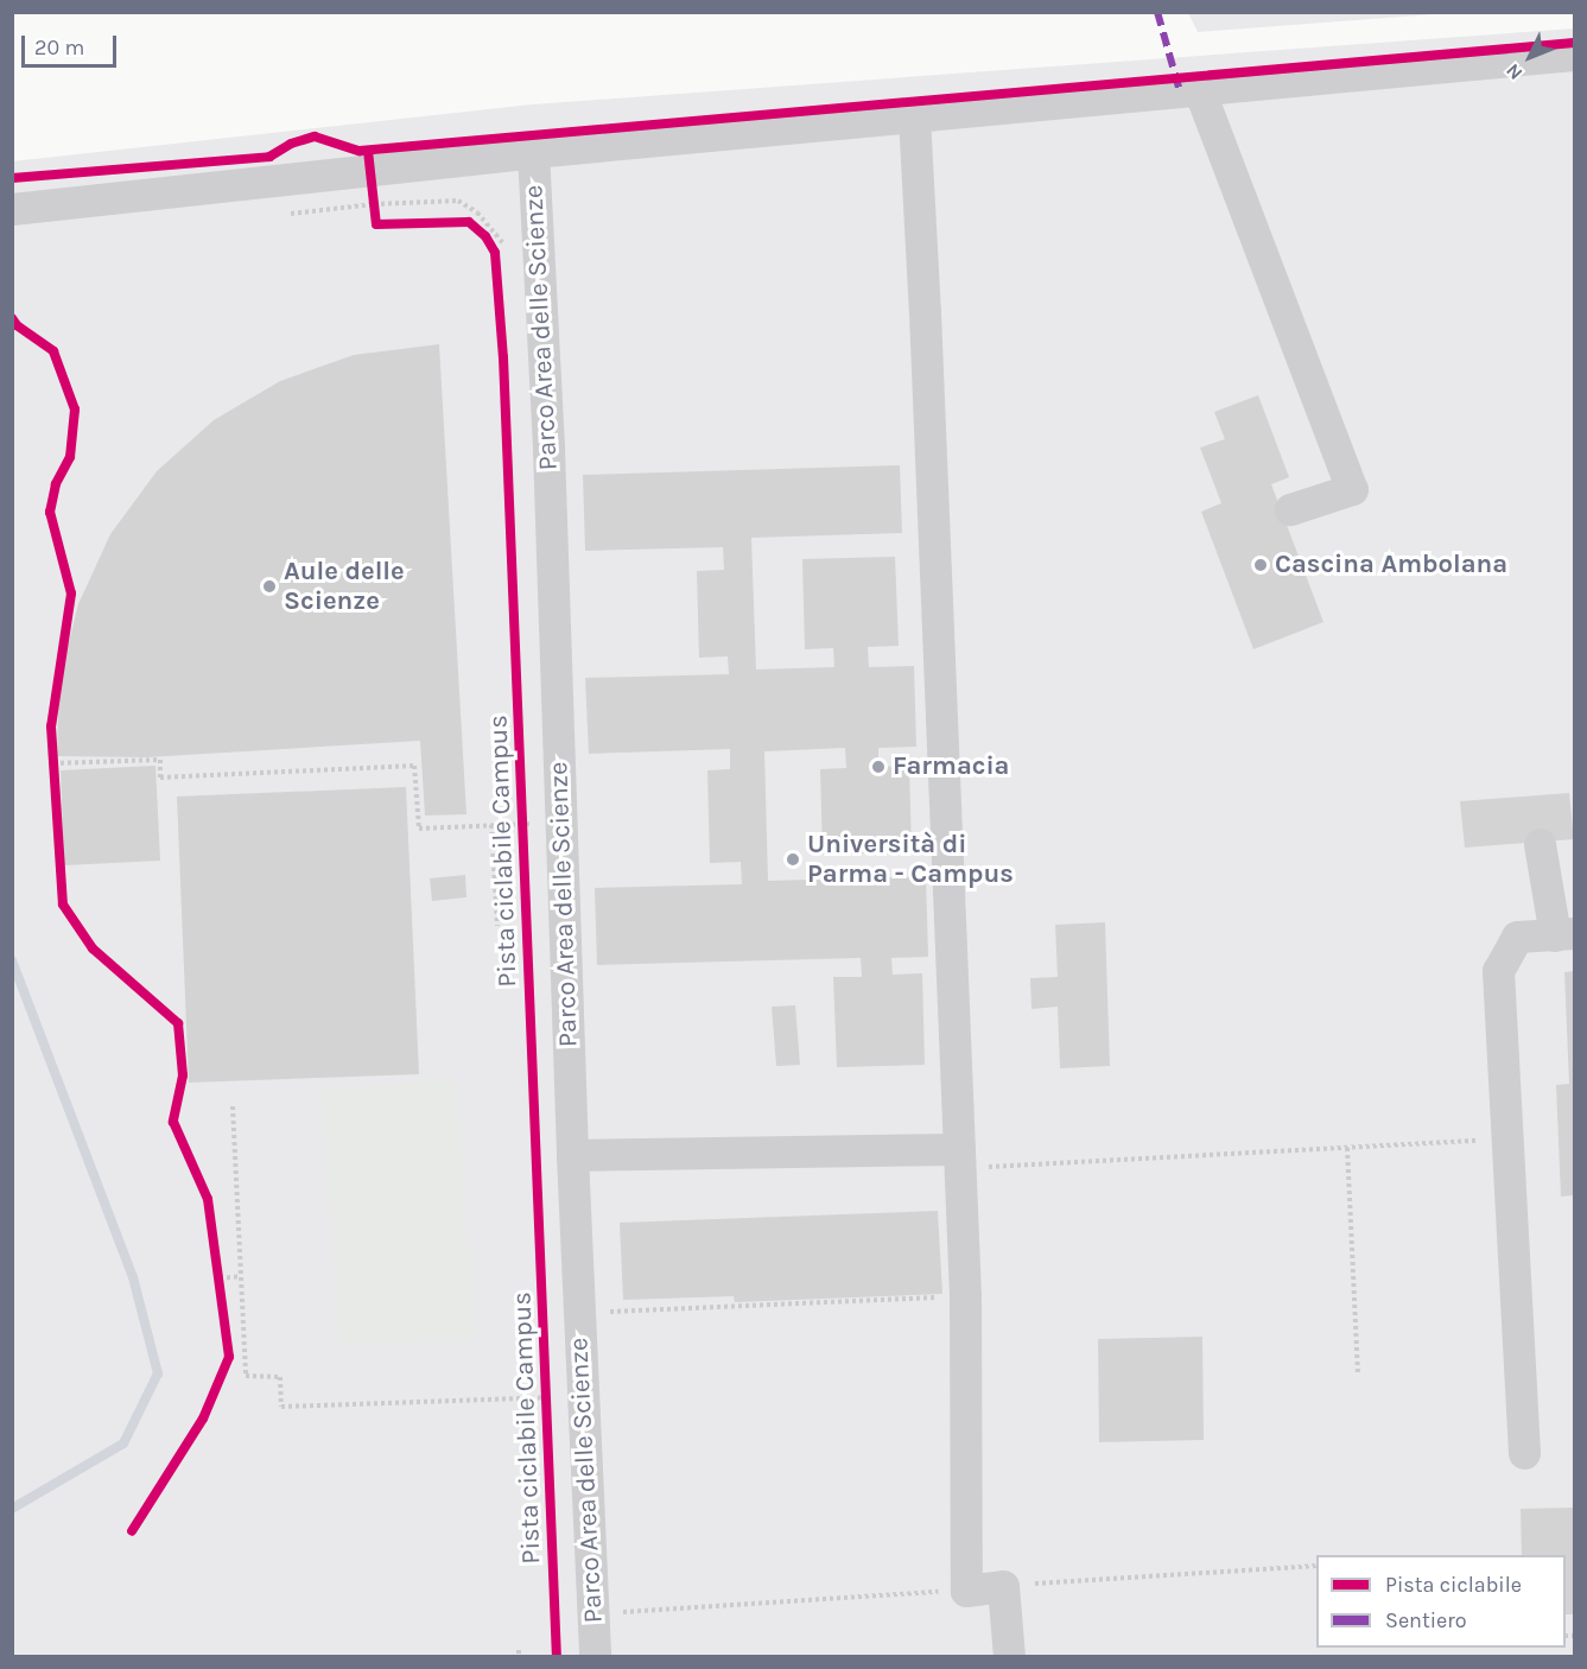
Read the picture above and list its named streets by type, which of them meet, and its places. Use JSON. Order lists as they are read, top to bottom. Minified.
{"streets":{"street":["Parco Area delle Scienze"],"cycle path":["Pista ciclabile Campus"]},"places":["Cascina Ambolana","Aule delle Scienze","Farmacia","Università di Parma - Campus"],"legend":["Pista ciclabile","Sentiero"],"scale_bar":"20 m","north":"bottom left"}
